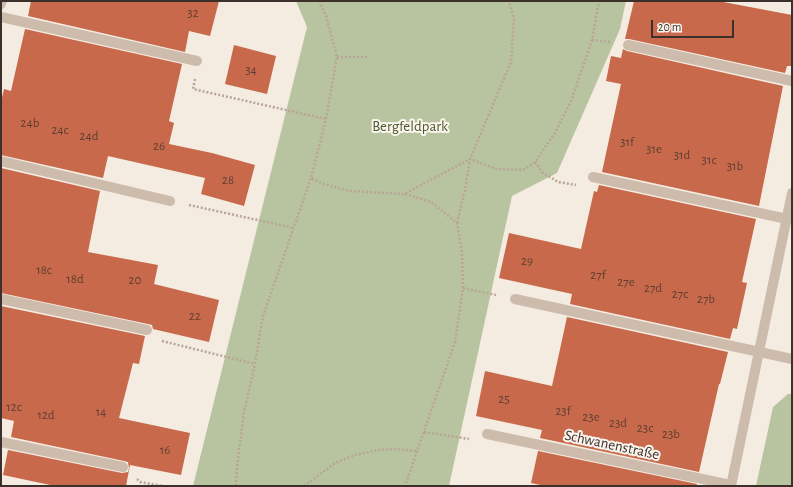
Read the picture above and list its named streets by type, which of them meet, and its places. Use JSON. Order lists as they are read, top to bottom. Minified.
{"streets":{"street":["Schwanenstraße"]},"parks":["Bergfeldpark"],"house_numbers":["32","34","24b","24c","24d","31f","26","31e","31d","31c","31b","28","29","18c","27f","18d","20","27e","27d","27c","27b","22","25","12c","23f","14","12d","23e","23d","23c","23b","16"],"scale_bar":"20 m"}
